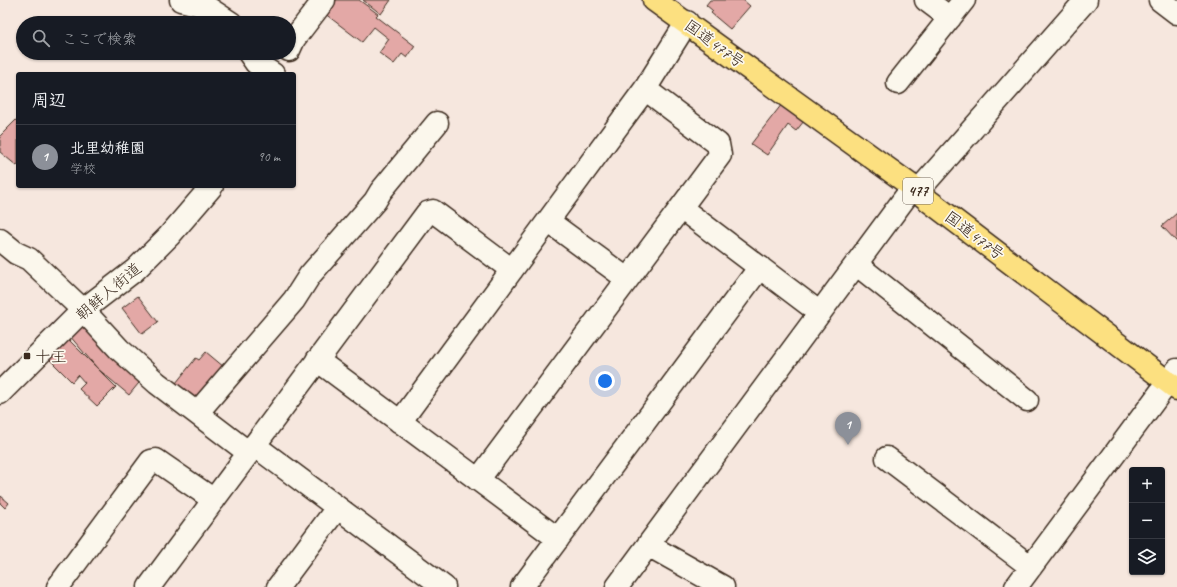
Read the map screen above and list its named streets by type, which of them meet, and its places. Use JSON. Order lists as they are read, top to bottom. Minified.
{"streets":{"highway":["国道477号","477"],"street":["朝鮮人街道"]},"places":{"transit":["十王"]},"page":{"search":"ここで検索","heading":"周辺","list":[{"mark":"1","name":"北里幼稚園","note":"学校","value":"90 m"}],"pins":"1","map_buttons":["+","−"]}}
